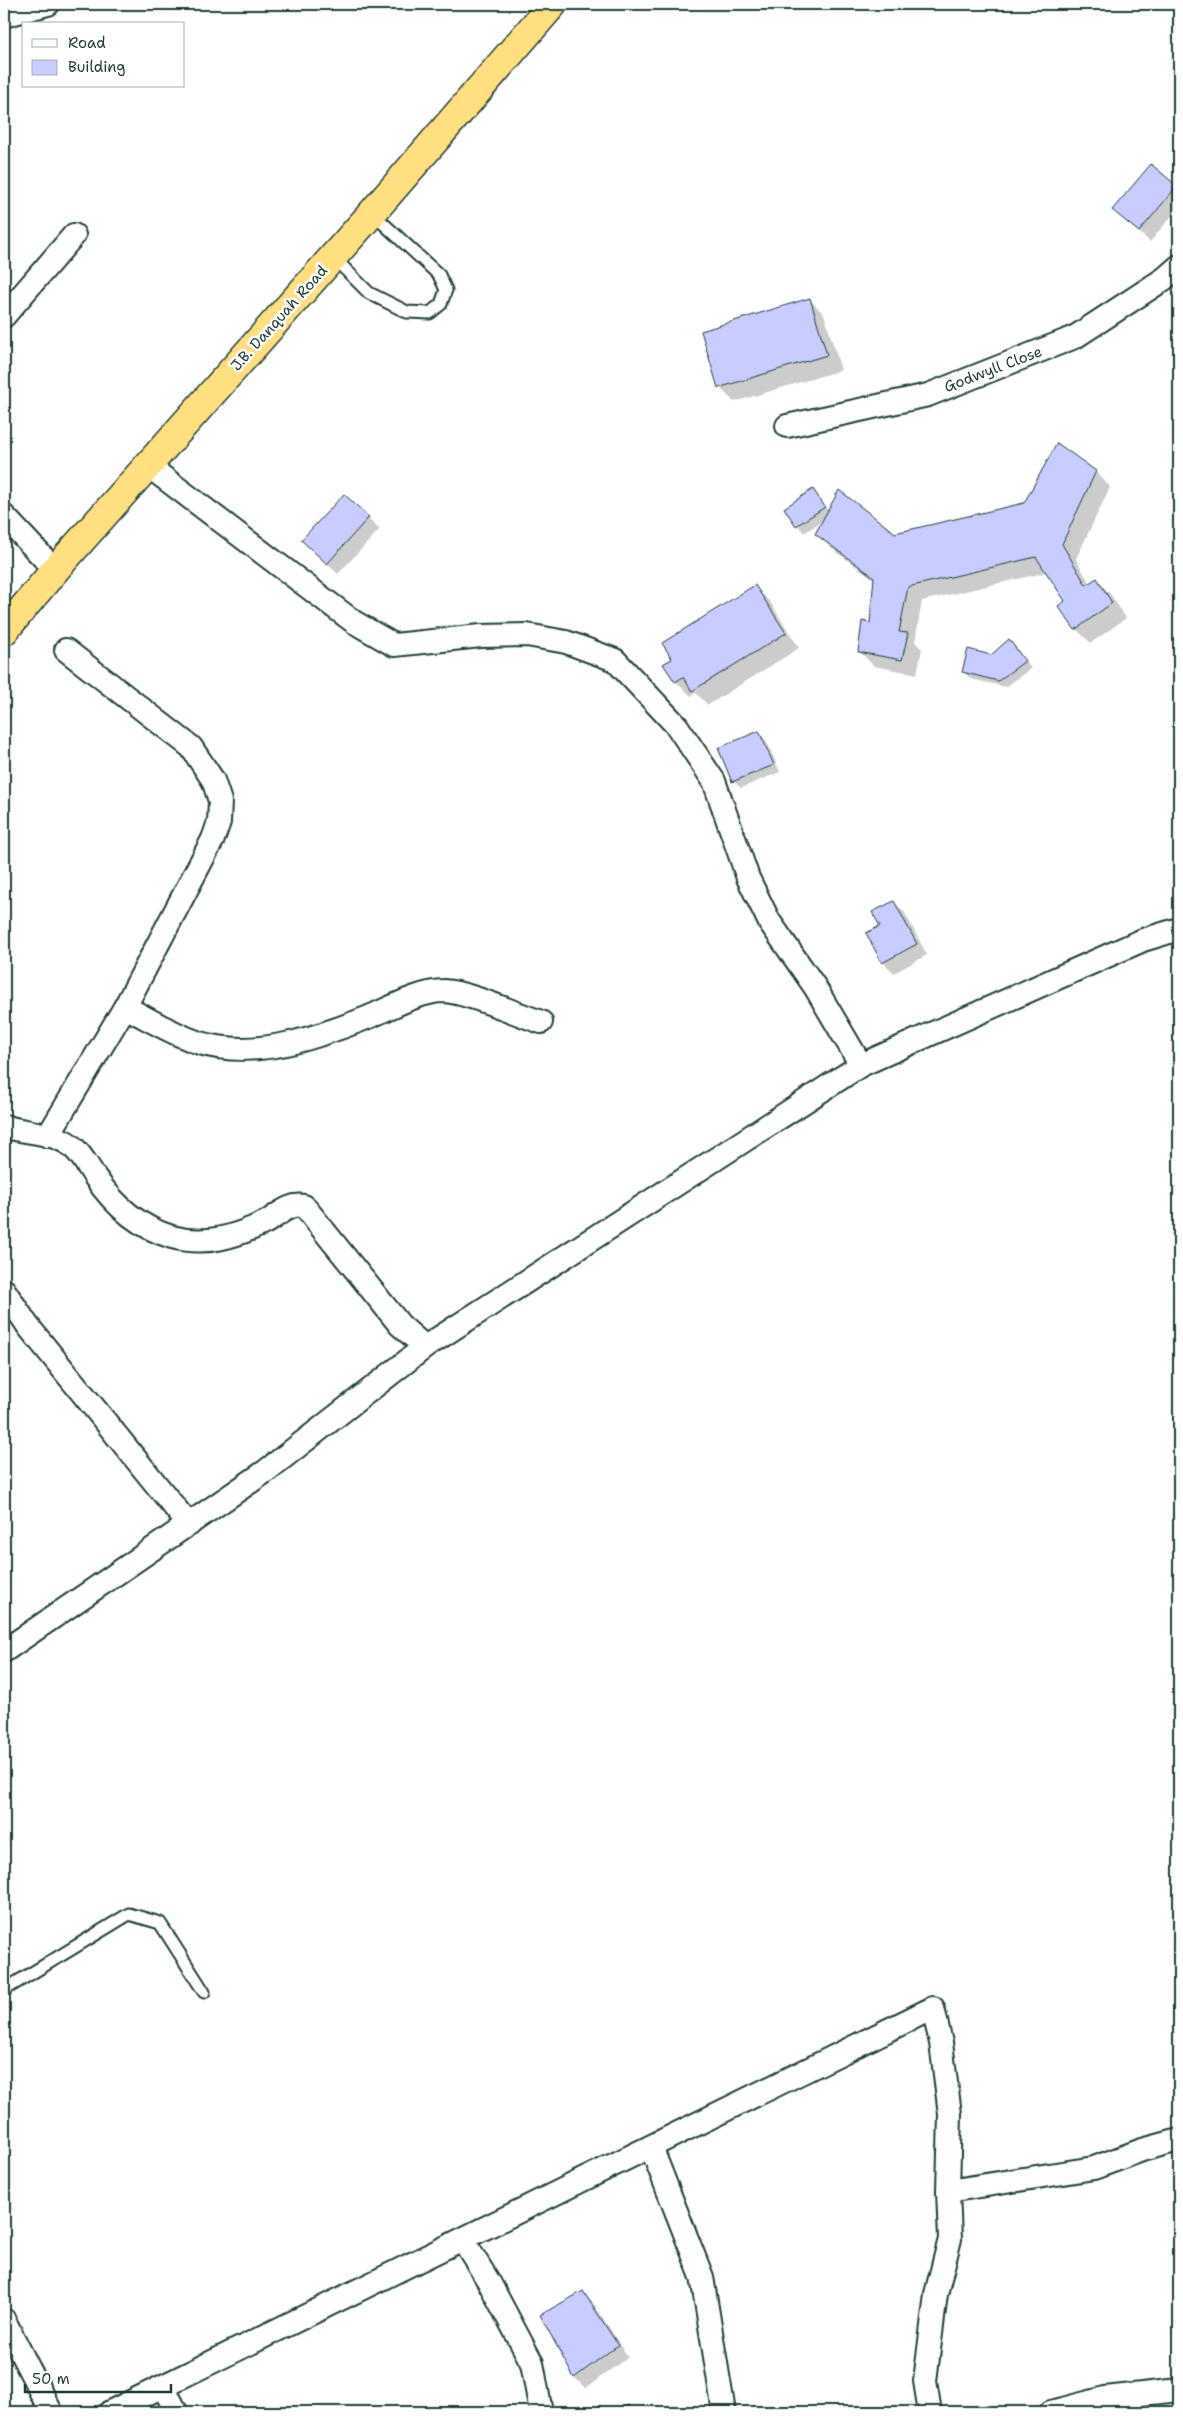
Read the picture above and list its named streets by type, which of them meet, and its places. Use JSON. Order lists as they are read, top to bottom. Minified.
{"streets":{"highway":["J.B. Danquah Road"],"street":["Godwyll Close"]},"legend":["Road","Building"],"scale_bar":"50 m"}
